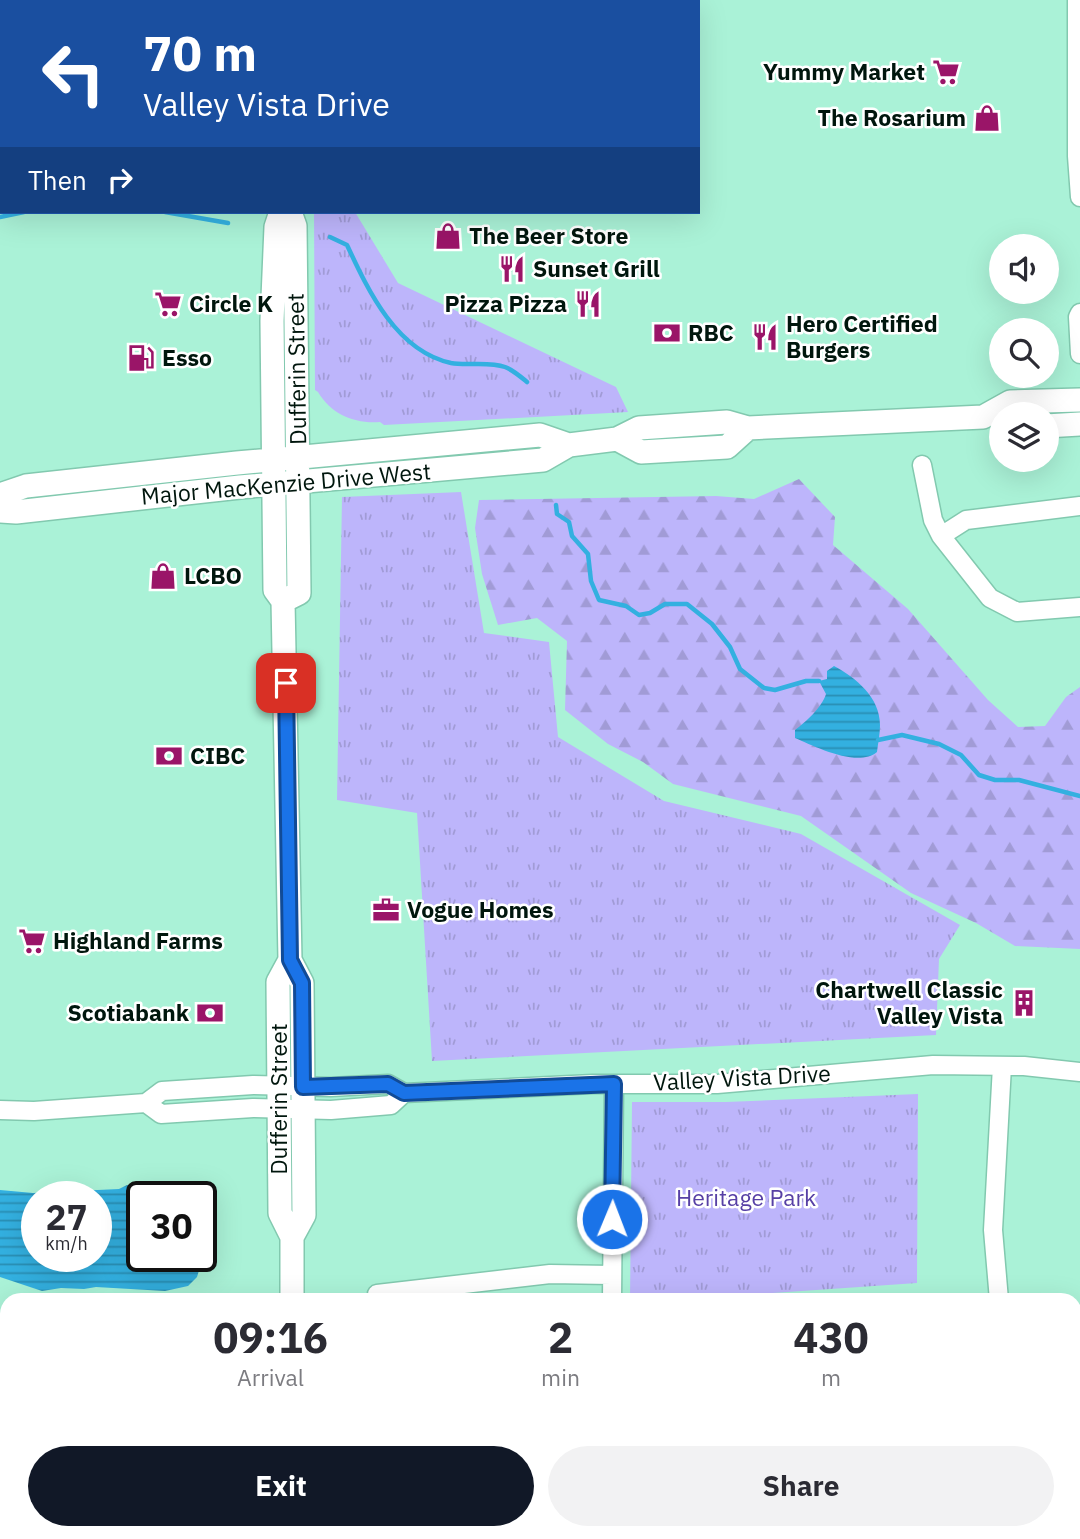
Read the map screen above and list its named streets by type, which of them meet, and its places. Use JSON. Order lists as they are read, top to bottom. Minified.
{"streets":{"main road":["Dufferin Street","Major MacKenzie Drive West"],"street":["Valley Vista Drive"]},"crossings":[["Dufferin Street","Major MacKenzie Drive West"],["Dufferin Street","Valley Vista Drive"]],"parks":["Heritage Park"],"places":{"supermarket":["Yummy Market","Circle K","Highland Farms"],"shop":["The Rosarium","The Beer Store","LCBO"],"restaurant":["Sunset Grill","Pizza Pizza","Hero Certified Burgers"],"bank":["RBC","CIBC","Scotiabank"],"fuel station":["Esso"],"office":["Vogue Homes"],"building":["Chartwell Classic Valley Vista"]},"page":{"turn":["70 m","Valley Vista Drive"],"then":"Then","speed":"27 km/h","limit":"30","eta":["09:16","Arrival","2","min","430","m"],"buttons":["Exit","Share"]}}
